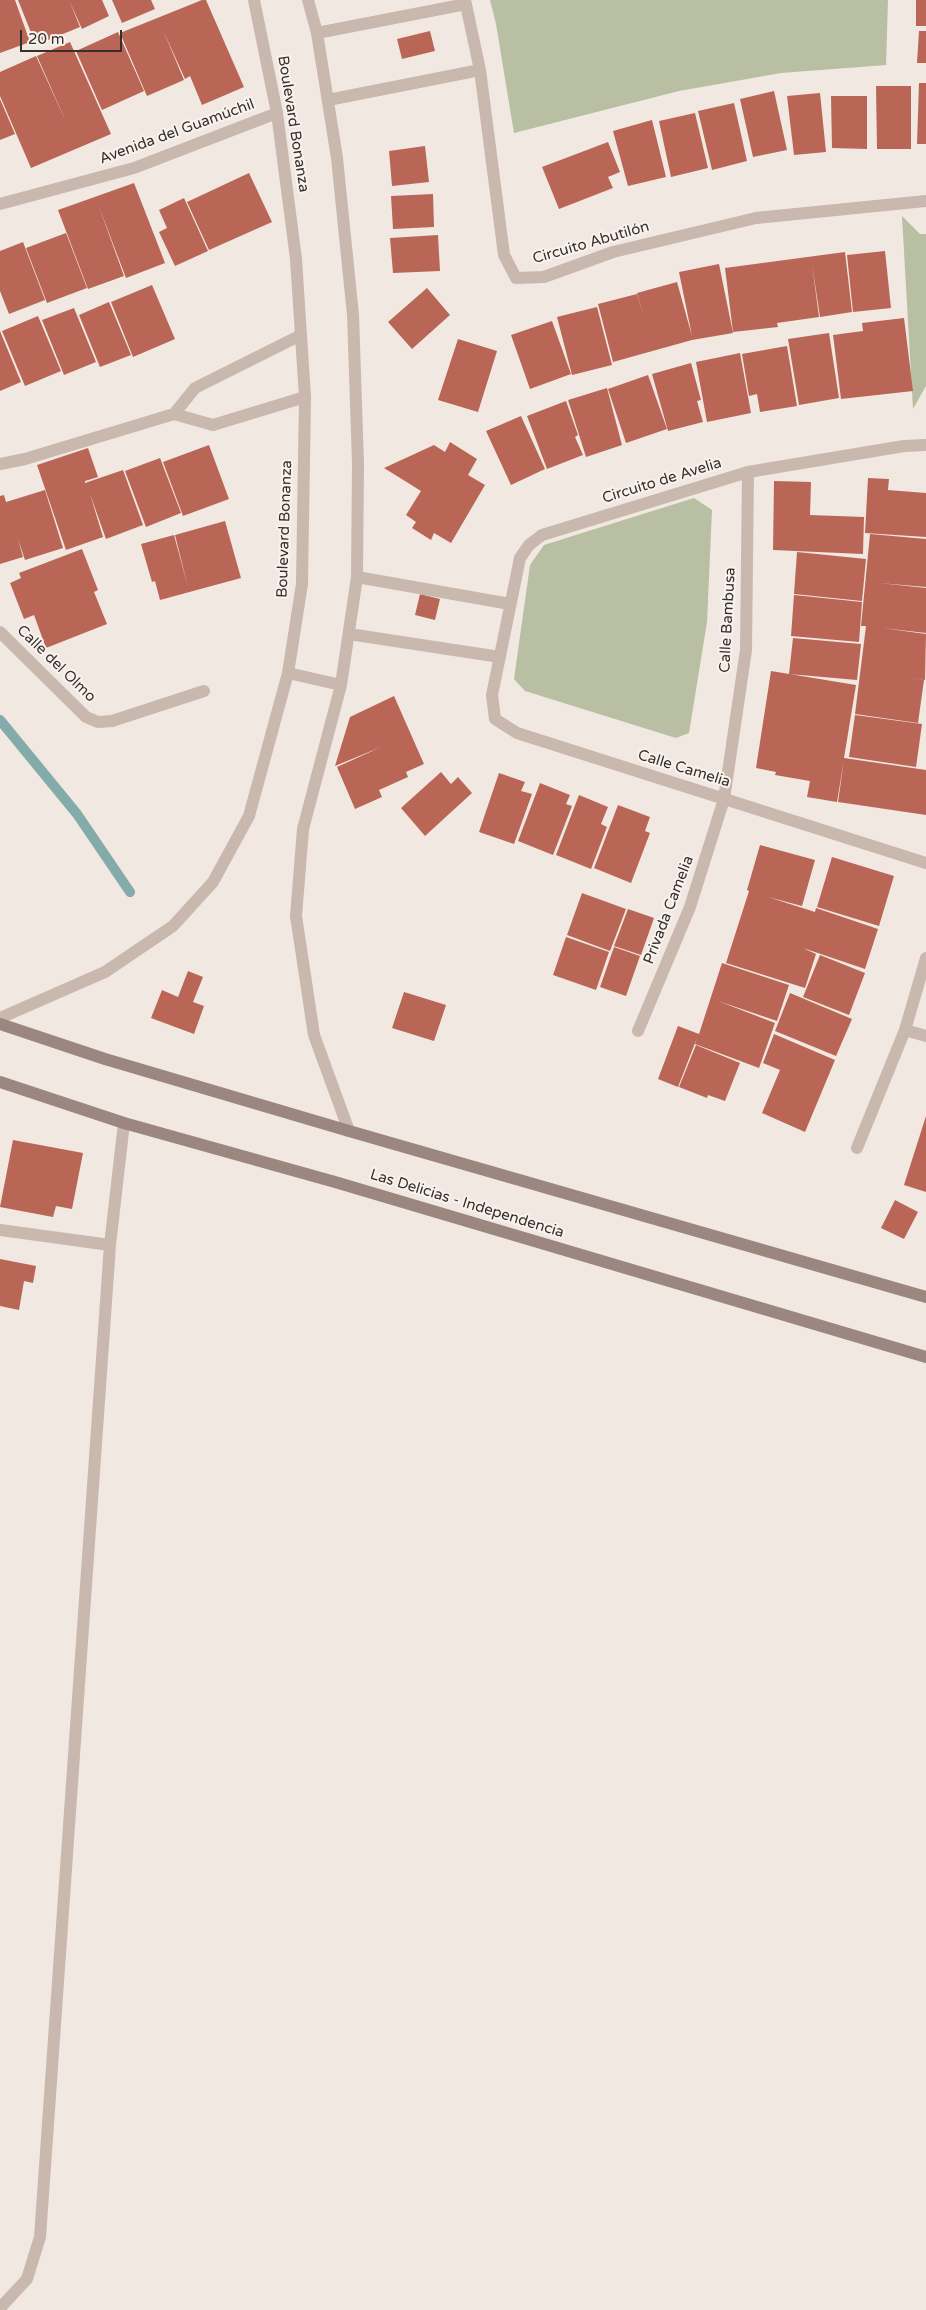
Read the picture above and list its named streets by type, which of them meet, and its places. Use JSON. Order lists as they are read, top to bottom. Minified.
{"streets":{"main road":["Las Delicias - Independencia"],"street":["Boulevard Bonanza","Avenida del Guamúchil","Circuito Abutilón","Circuito de Avelia","Calle Bambusa","Calle del Olmo","Calle Camelia","Privada Camelia"]},"crossings":[["Boulevard Bonanza","Avenida del Guamúchil"],["Circuito de Avelia","Calle Bambusa"],["Circuito de Avelia","Calle Camelia"],["Calle Bambusa","Calle Camelia"],["Calle Bambusa","Privada Camelia"],["Calle Camelia","Privada Camelia"]],"scale_bar":"20 m"}
